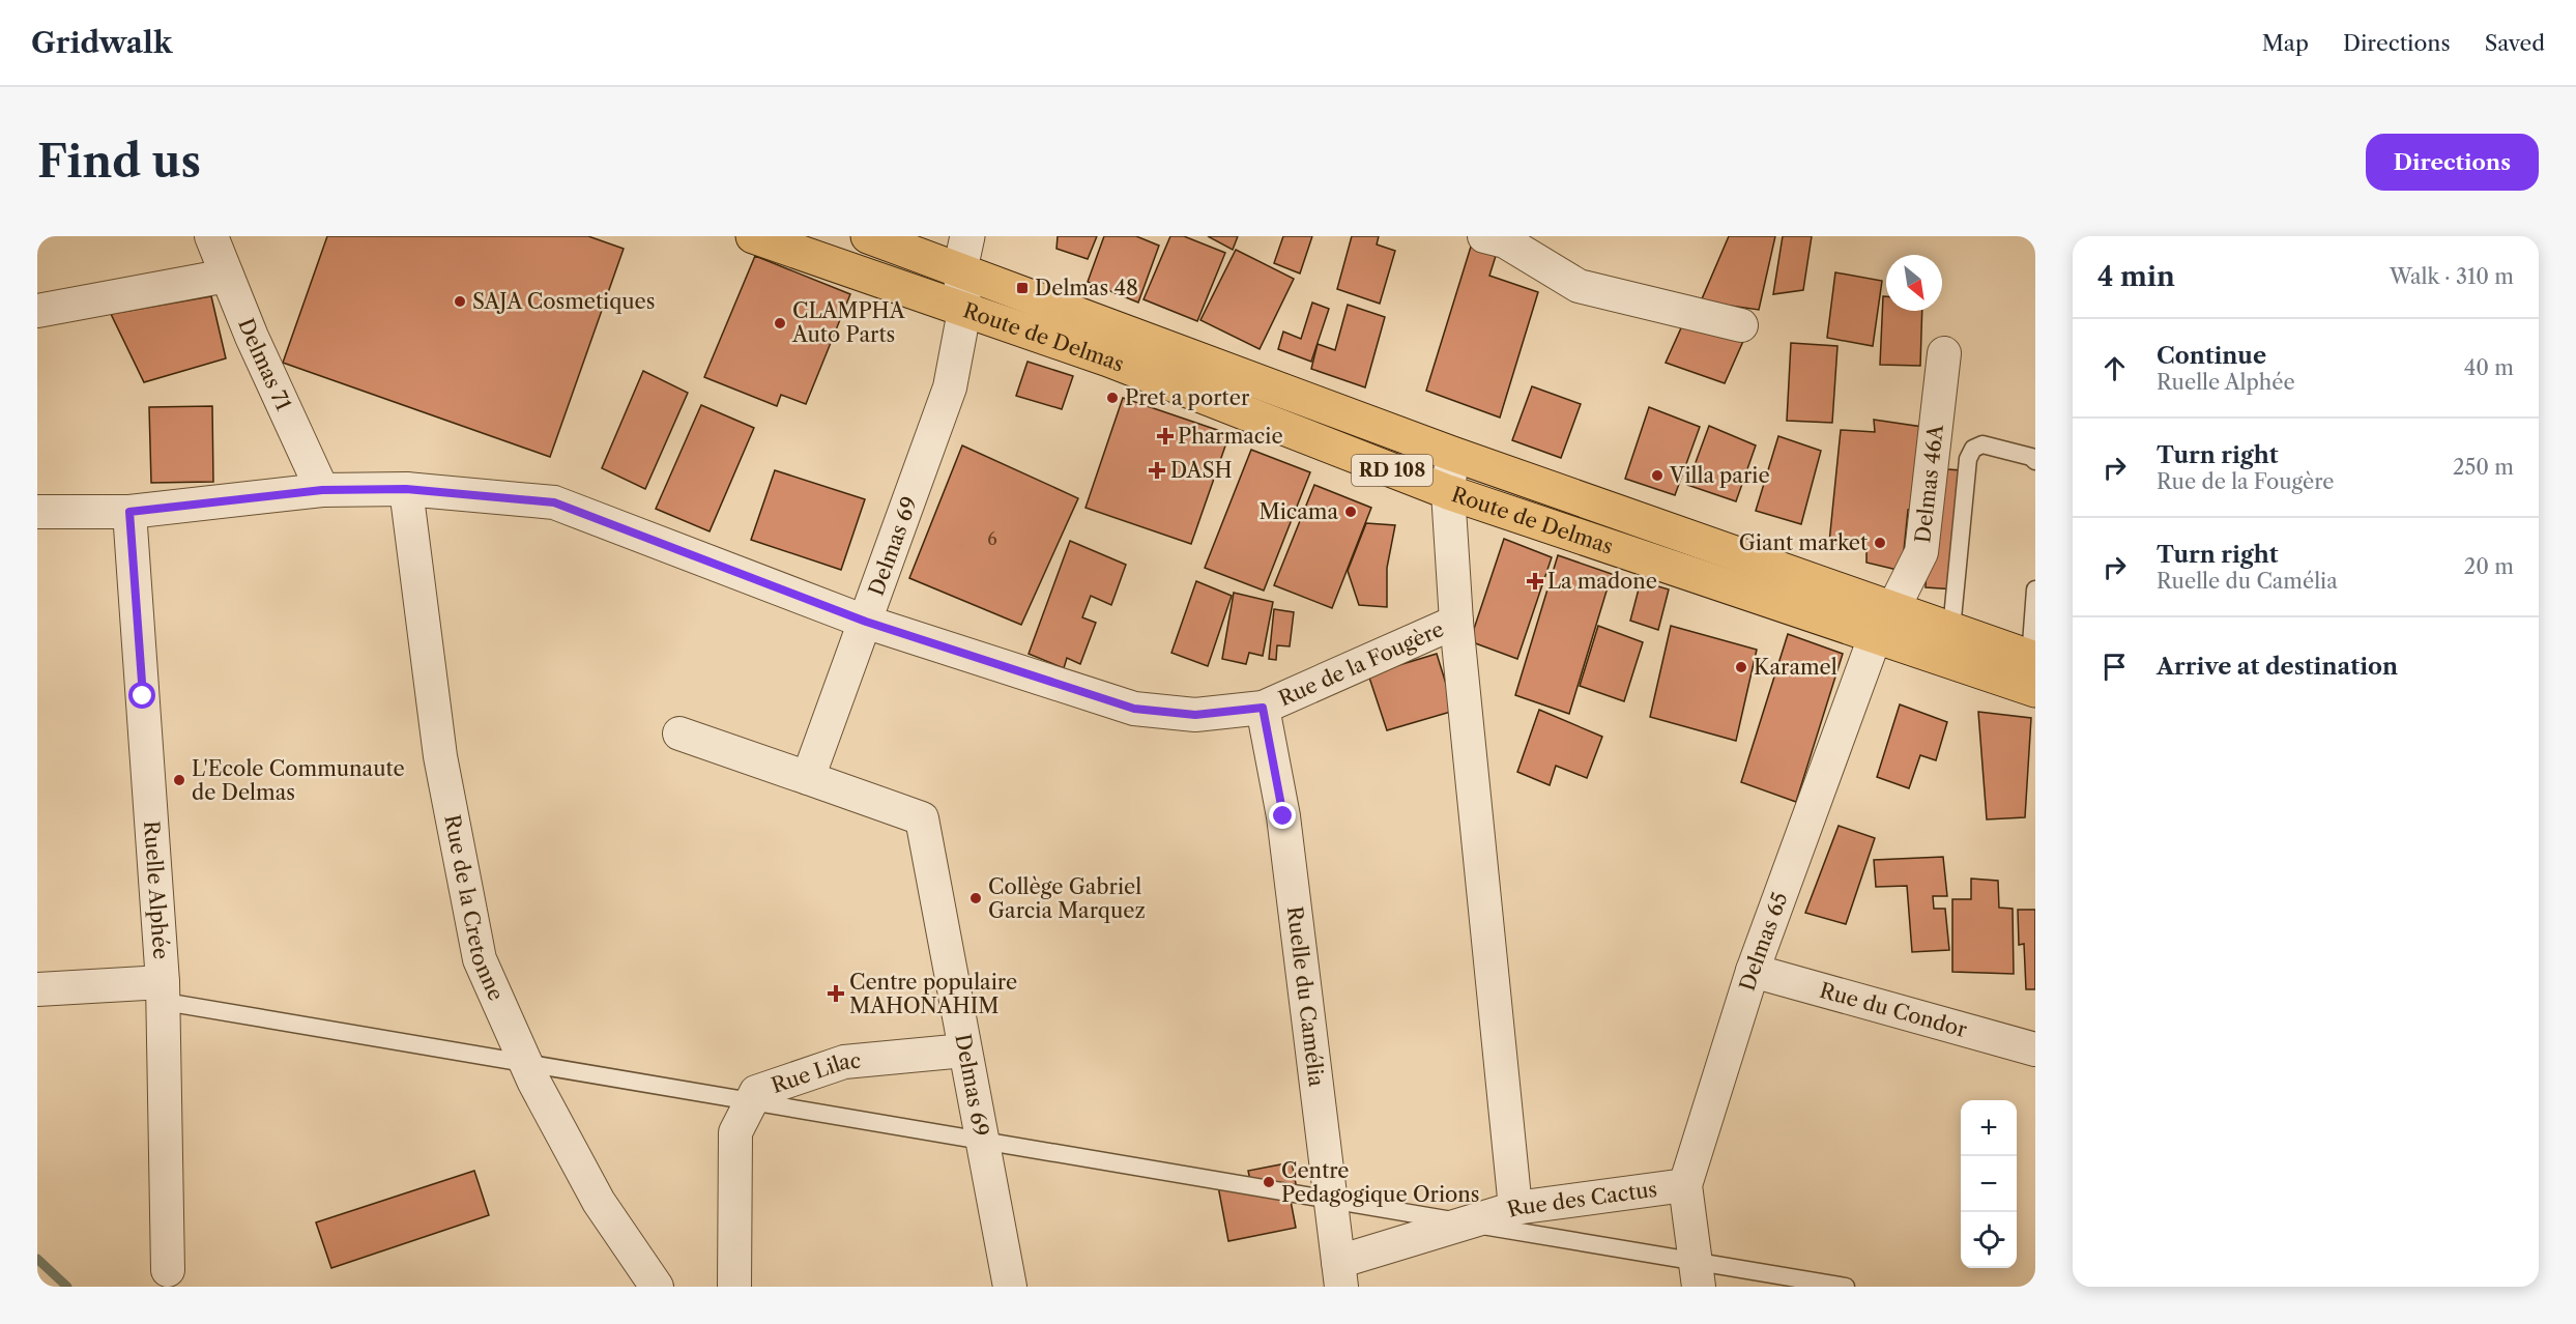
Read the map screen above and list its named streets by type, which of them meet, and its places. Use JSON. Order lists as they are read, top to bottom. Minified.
{"streets":{"main road":["Route de Delmas","RD 108"],"street":["Delmas 71","Delmas 46A","Delmas 69","Rue de la Fougère","Ruelle Alphée","Rue de la Cretonne","Delmas 65","Ruelle du Camélia","Rue du Condor","Rue Lilac","Rue des Cactus"]},"crossings":[["Route de Delmas","Delmas 46A"],["Route de Delmas","Delmas 69"],["Route de Delmas","Delmas 65"],["Delmas 71","Rue de la Fougère"],["Delmas 46A","Delmas 65"],["Delmas 69","Rue de la Fougère"],["Delmas 69","Rue Lilac"],["Rue de la Fougère","Ruelle Alphée"],["Rue de la Fougère","Rue de la Cretonne"],["Rue de la Fougère","Ruelle du Camélia"],["Delmas 65","Rue du Condor"],["Delmas 65","Rue des Cactus"],["Ruelle du Camélia","Rue des Cactus"]],"places":{"transit":["Delmas 48"],"other":["SAJA Cosmetiques","CLAMPHA Auto Parts","Pret a porter","Villa parie","Micama","Giant market","Karamel","L'Ecole Communaute de Delmas","Collège Gabriel Garcia Marquez","Centre Pedagogique Orions"],"health":["Pharmacie","DASH","La madone","Centre populaire MAHONAHIM"]},"house_numbers":["6"],"north":"bottom right","page":{"header":"Gridwalk","nav":["Map","Directions","Saved"],"buttons":"Directions","title":"Find us","heading":["4 min","Walk · 310 m"],"list":[["Continue","Ruelle Alphée","40 m"],["Turn right","Rue de la Fougère","250 m"],["Turn right","Ruelle du Camélia","20 m"],"Arrive at destination"],"map_buttons":["+","−"]}}
